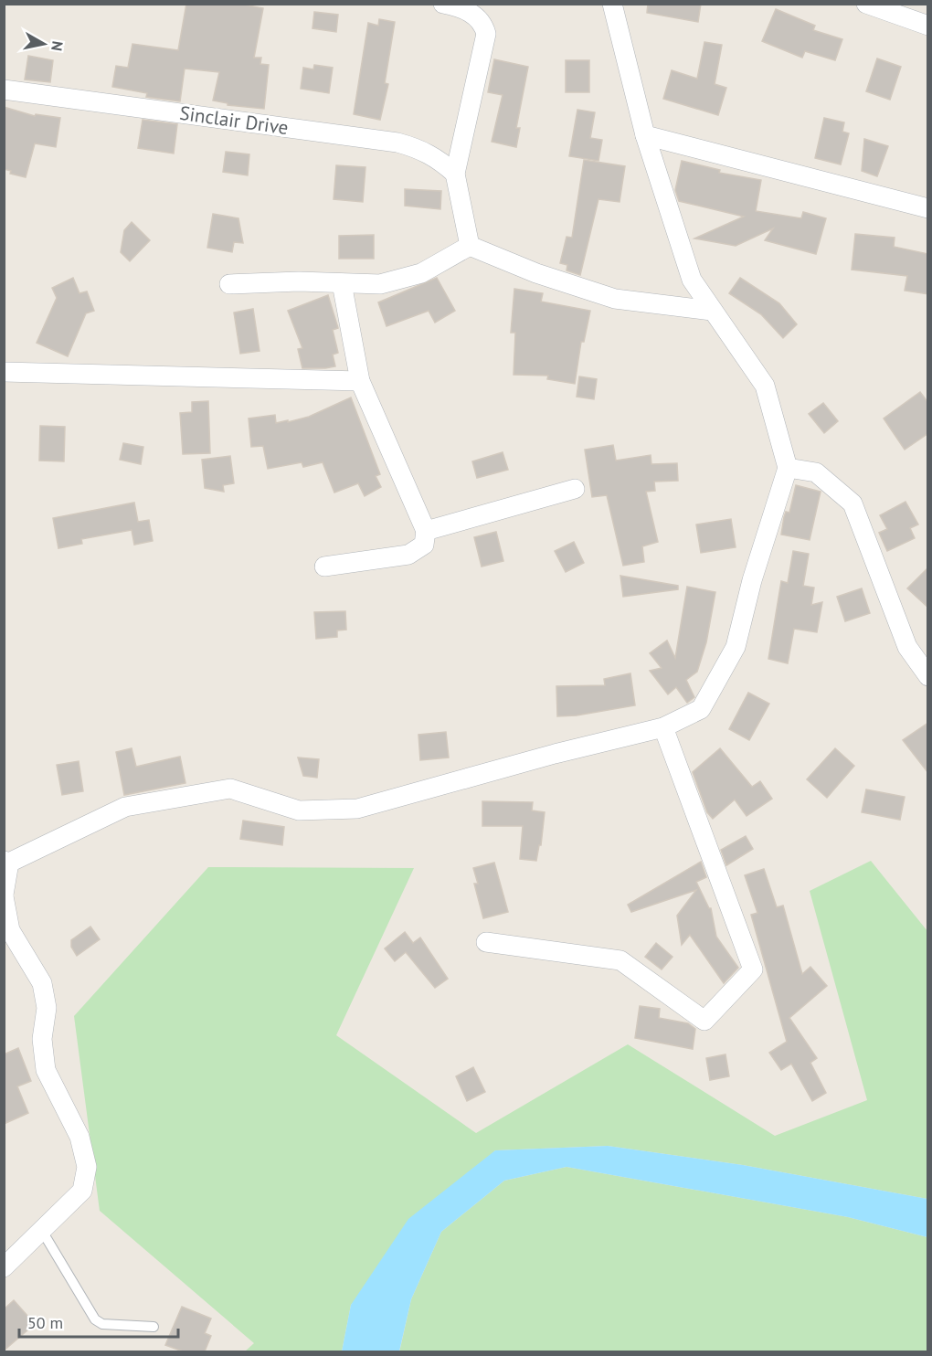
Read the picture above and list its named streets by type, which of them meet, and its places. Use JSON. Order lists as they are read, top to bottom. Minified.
{"streets":{"street":["Sinclair Drive"]},"scale_bar":"50 m","north":"right"}
